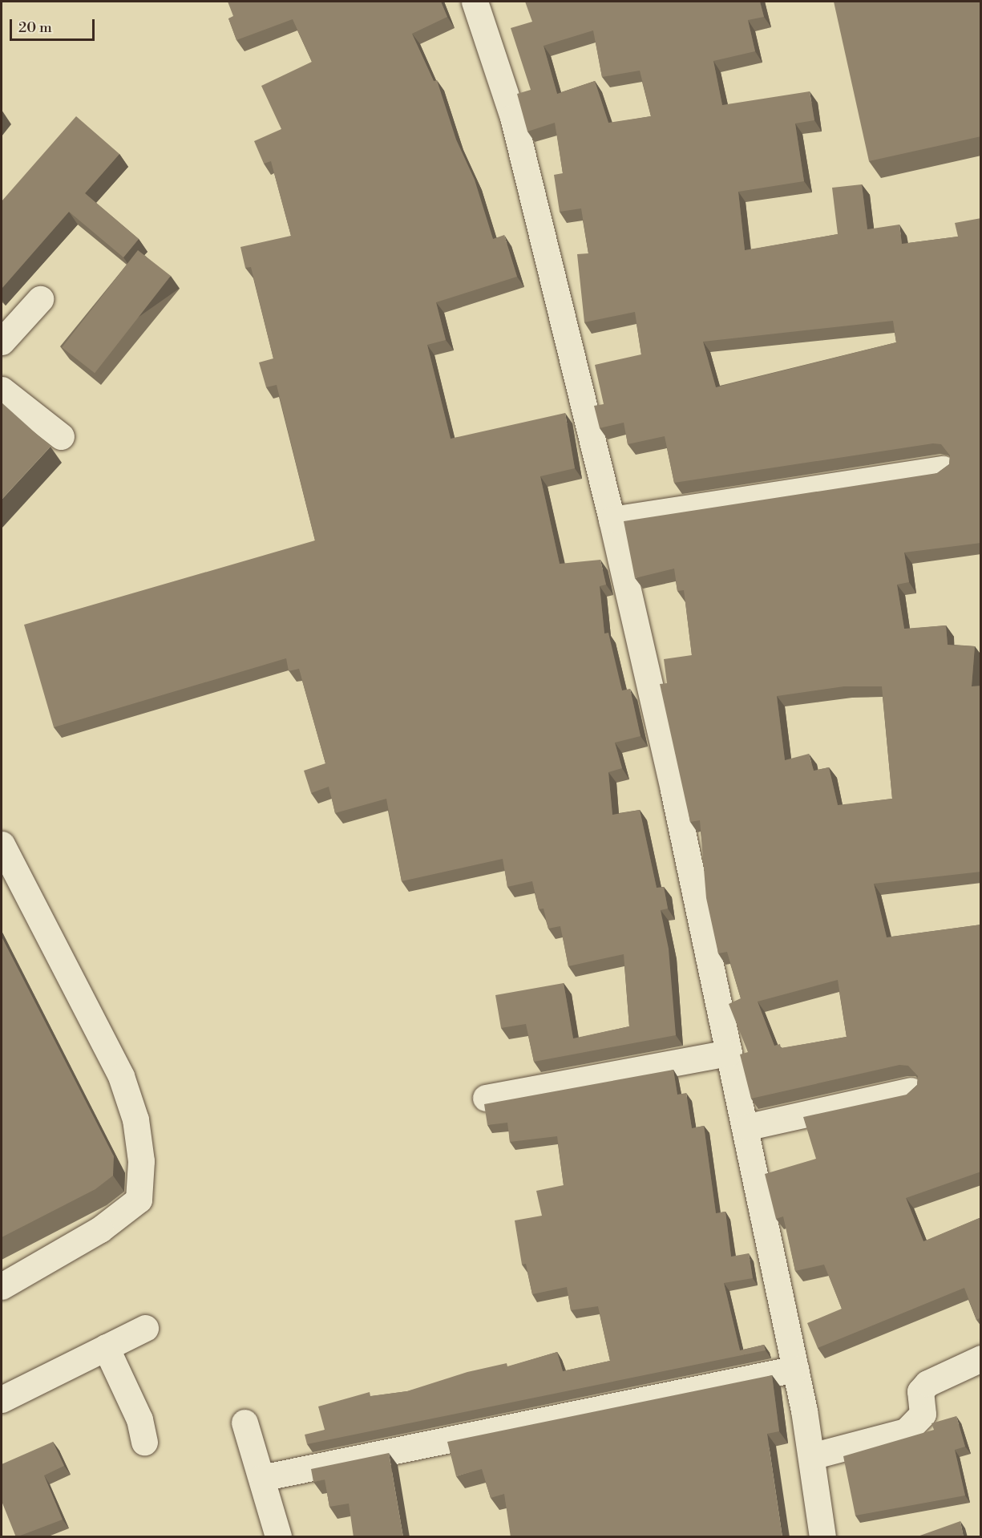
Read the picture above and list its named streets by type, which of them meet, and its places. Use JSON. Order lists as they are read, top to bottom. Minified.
{"scale_bar":"20 m"}
